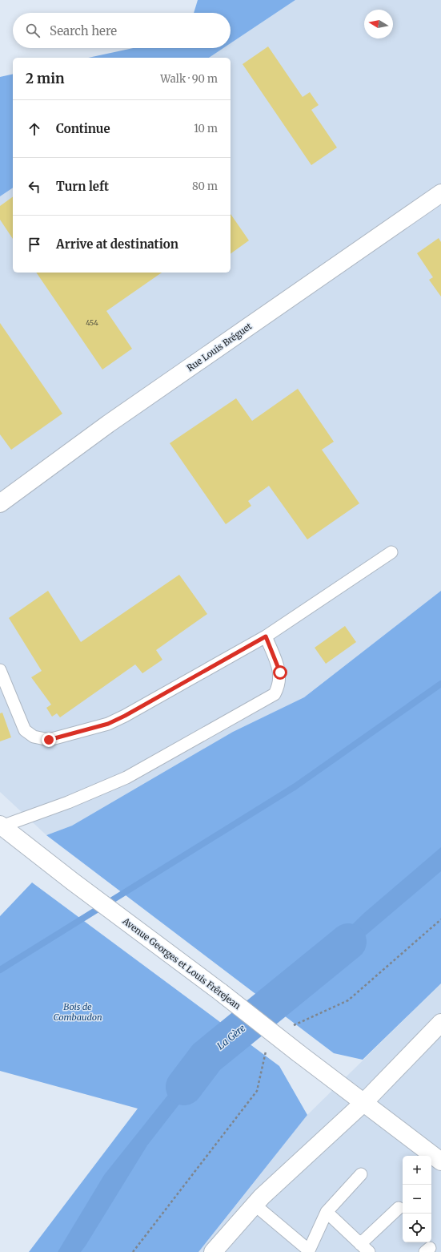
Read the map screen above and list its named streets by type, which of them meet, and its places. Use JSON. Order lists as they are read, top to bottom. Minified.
{"streets":{"street":["Rue Louis Bréguet","Avenue Georges et Louis Frêrejean"]},"water":["La Gère"],"parks":["Bois de Combaudon"],"house_numbers":["454"],"north":"left","page":{"search":"Search here","heading":["2 min","Walk · 90 m"],"list":[["Continue","10 m"],["Turn left","80 m"],"Arrive at destination"],"map_buttons":["+","−"]}}
